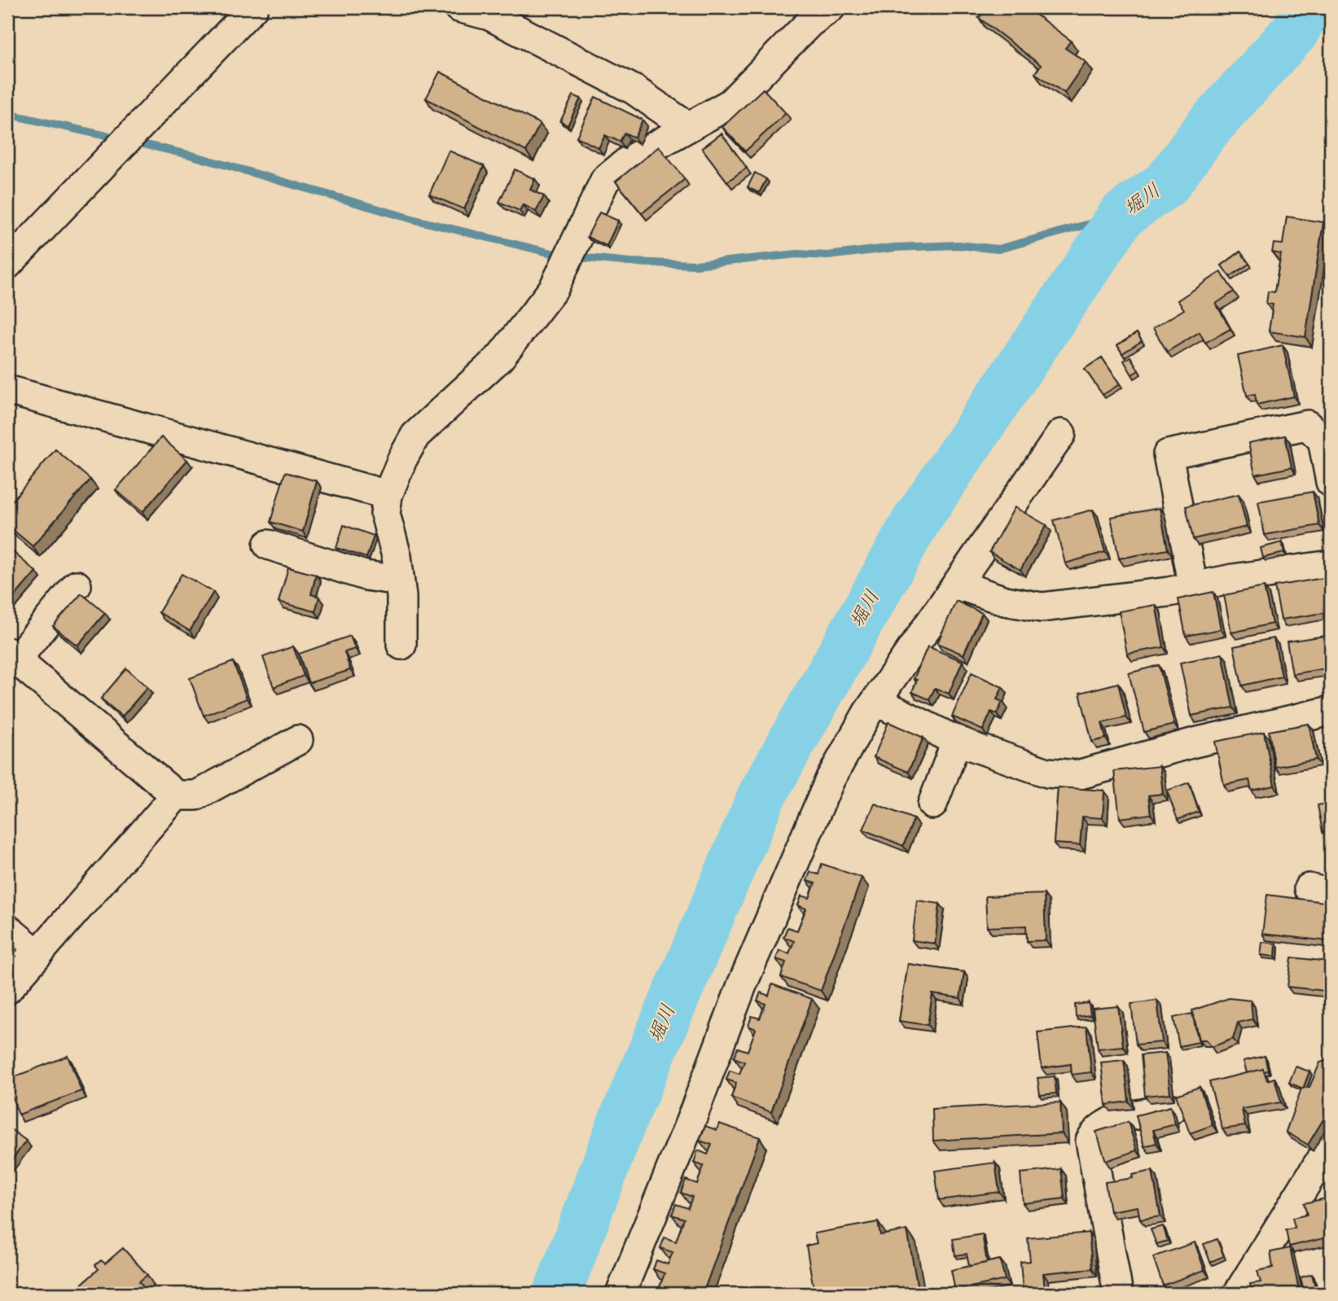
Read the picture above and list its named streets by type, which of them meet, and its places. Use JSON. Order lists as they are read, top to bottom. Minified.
{"water":["堀川"]}
